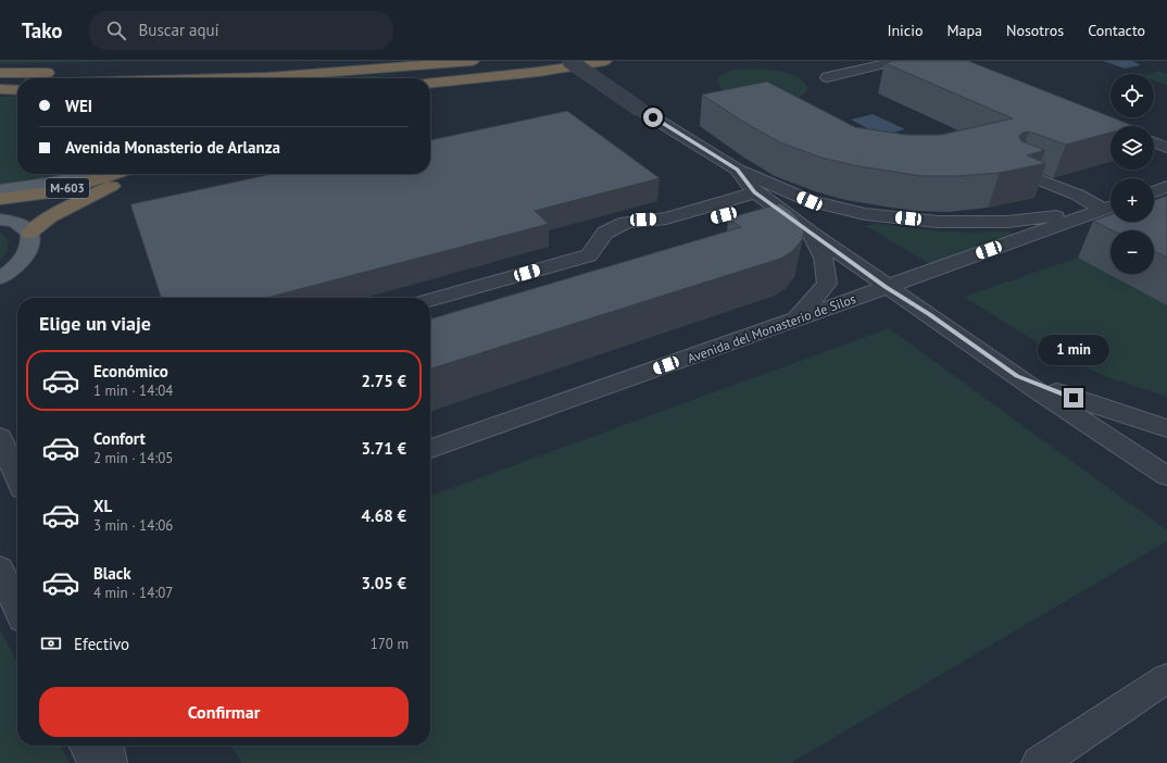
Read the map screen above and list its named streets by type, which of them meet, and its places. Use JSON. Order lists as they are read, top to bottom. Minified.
{"streets":{"highway":["M-603"],"street":["Avenida del Monasterio de Silos"]},"page":{"header":"Tako","search":"Buscar aquí","nav":["Inicio","Mapa","Nosotros","Contacto"],"map_buttons":["+","−"],"banner":["WEI","Avenida Monasterio de Arlanza"],"heading":"Elige un viaje","bubble":"1 min","list":[{"name":"Económico","note":"1 min · 14:04","value":"2.75 €"},{"name":"Confort","note":"2 min · 14:05","value":"3.71 €"},{"name":"XL","note":"3 min · 14:06","value":"4.68 €"},{"name":"Black","note":"4 min · 14:07","value":"3.05 €"}],"pay":["Efectivo","170 m"],"buttons":"Confirmar"}}
